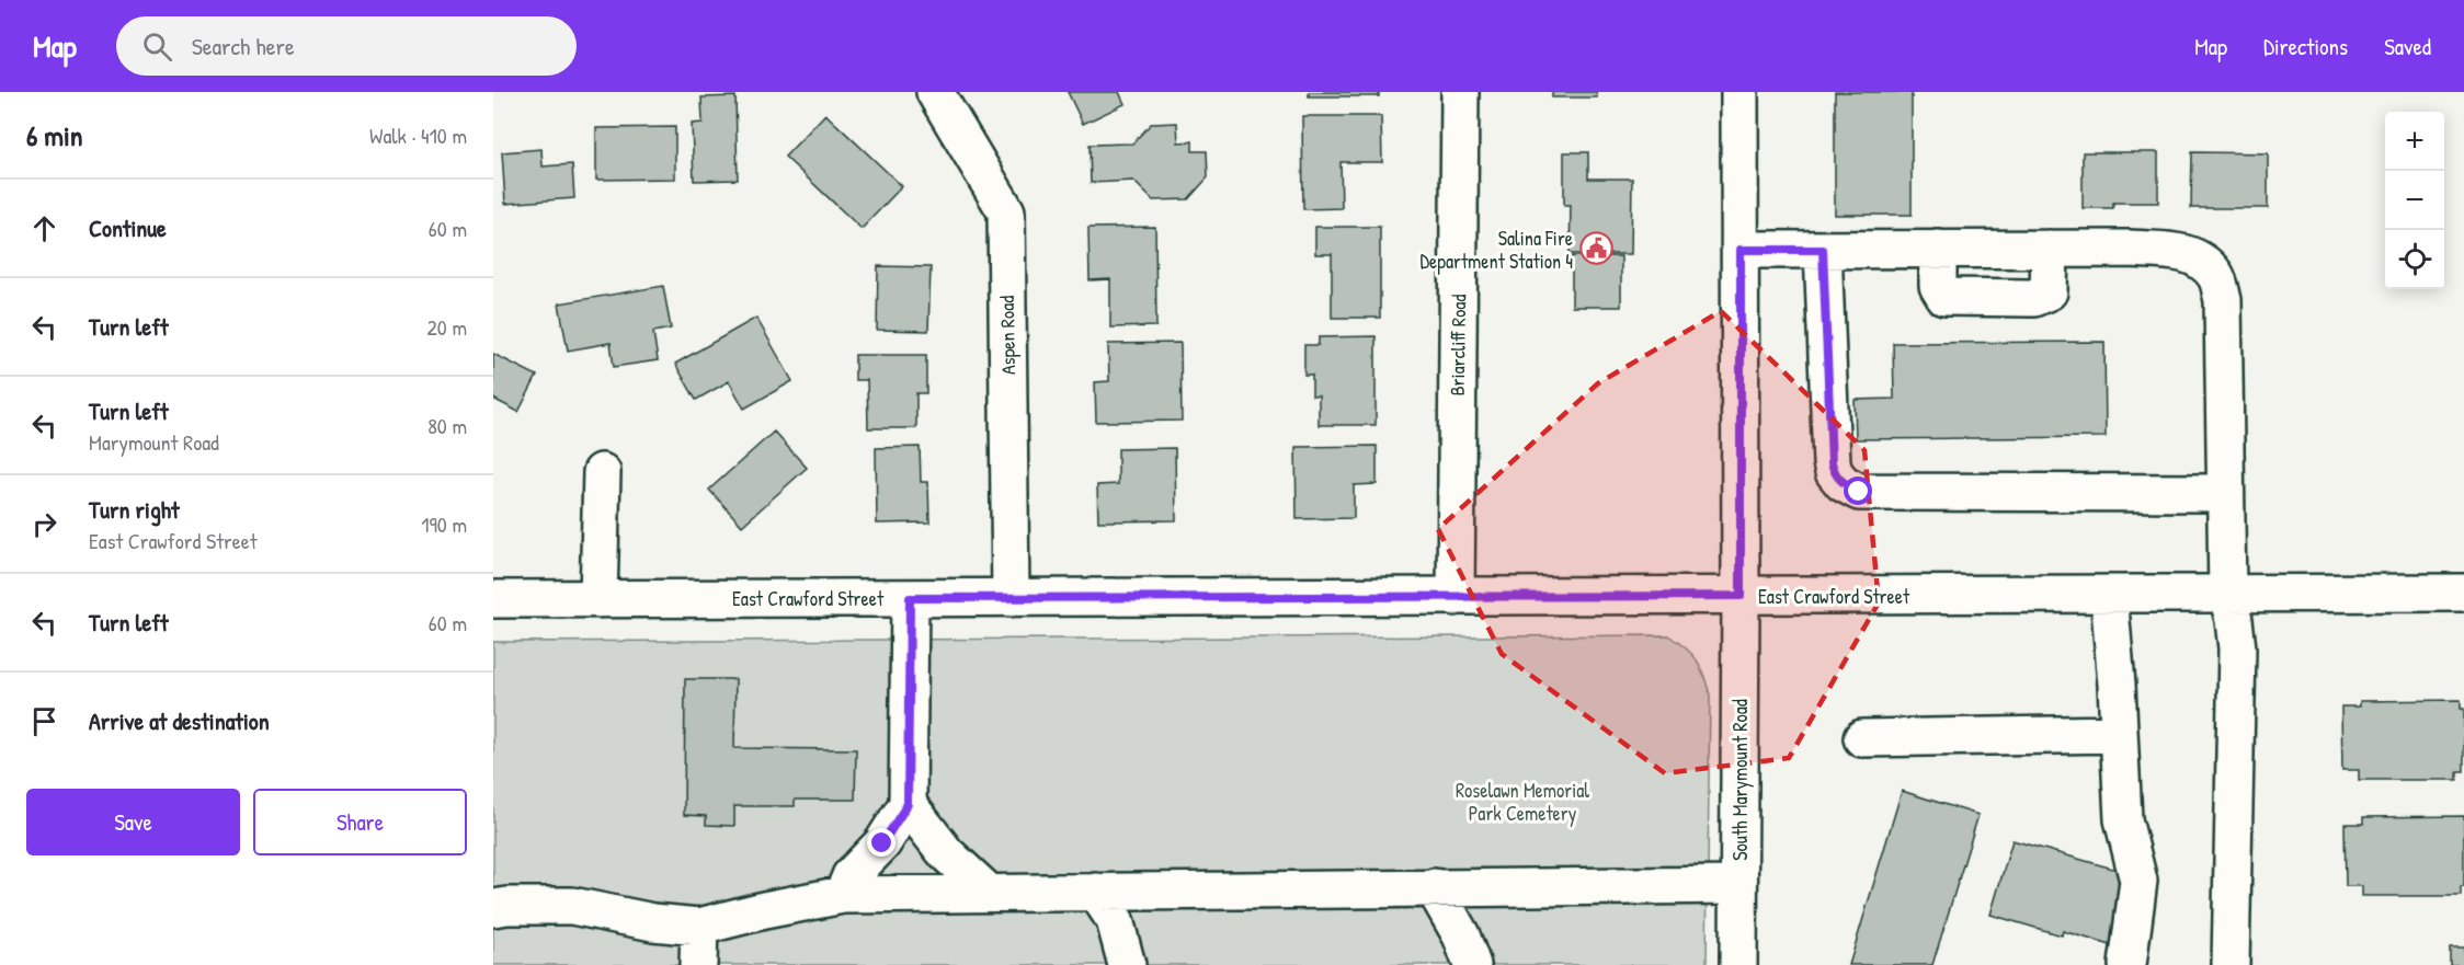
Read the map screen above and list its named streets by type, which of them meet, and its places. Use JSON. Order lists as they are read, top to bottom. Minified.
{"streets":{"street":["Aspen Road","Briarcliff Road","East Crawford Street","South Marymount Road"]},"crossings":[["Aspen Road","East Crawford Street"],["Briarcliff Road","East Crawford Street"],["East Crawford Street","South Marymount Road"]],"parks":["Roselawn Memorial Park Cemetery"],"places":{"public building":["Salina Fire Department Station 4"]},"page":{"header":"Map","search":"Search here","nav":["Map","Directions","Saved"],"heading":["6 min","Walk · 410 m"],"map_buttons":["+","−"],"list":[["Continue","60 m"],["Turn left","20 m"],["Turn left","Marymount Road","80 m"],["Turn right","East Crawford Street","190 m"],["Turn left","60 m"],"Arrive at destination"],"buttons":["Save","Share"]}}
